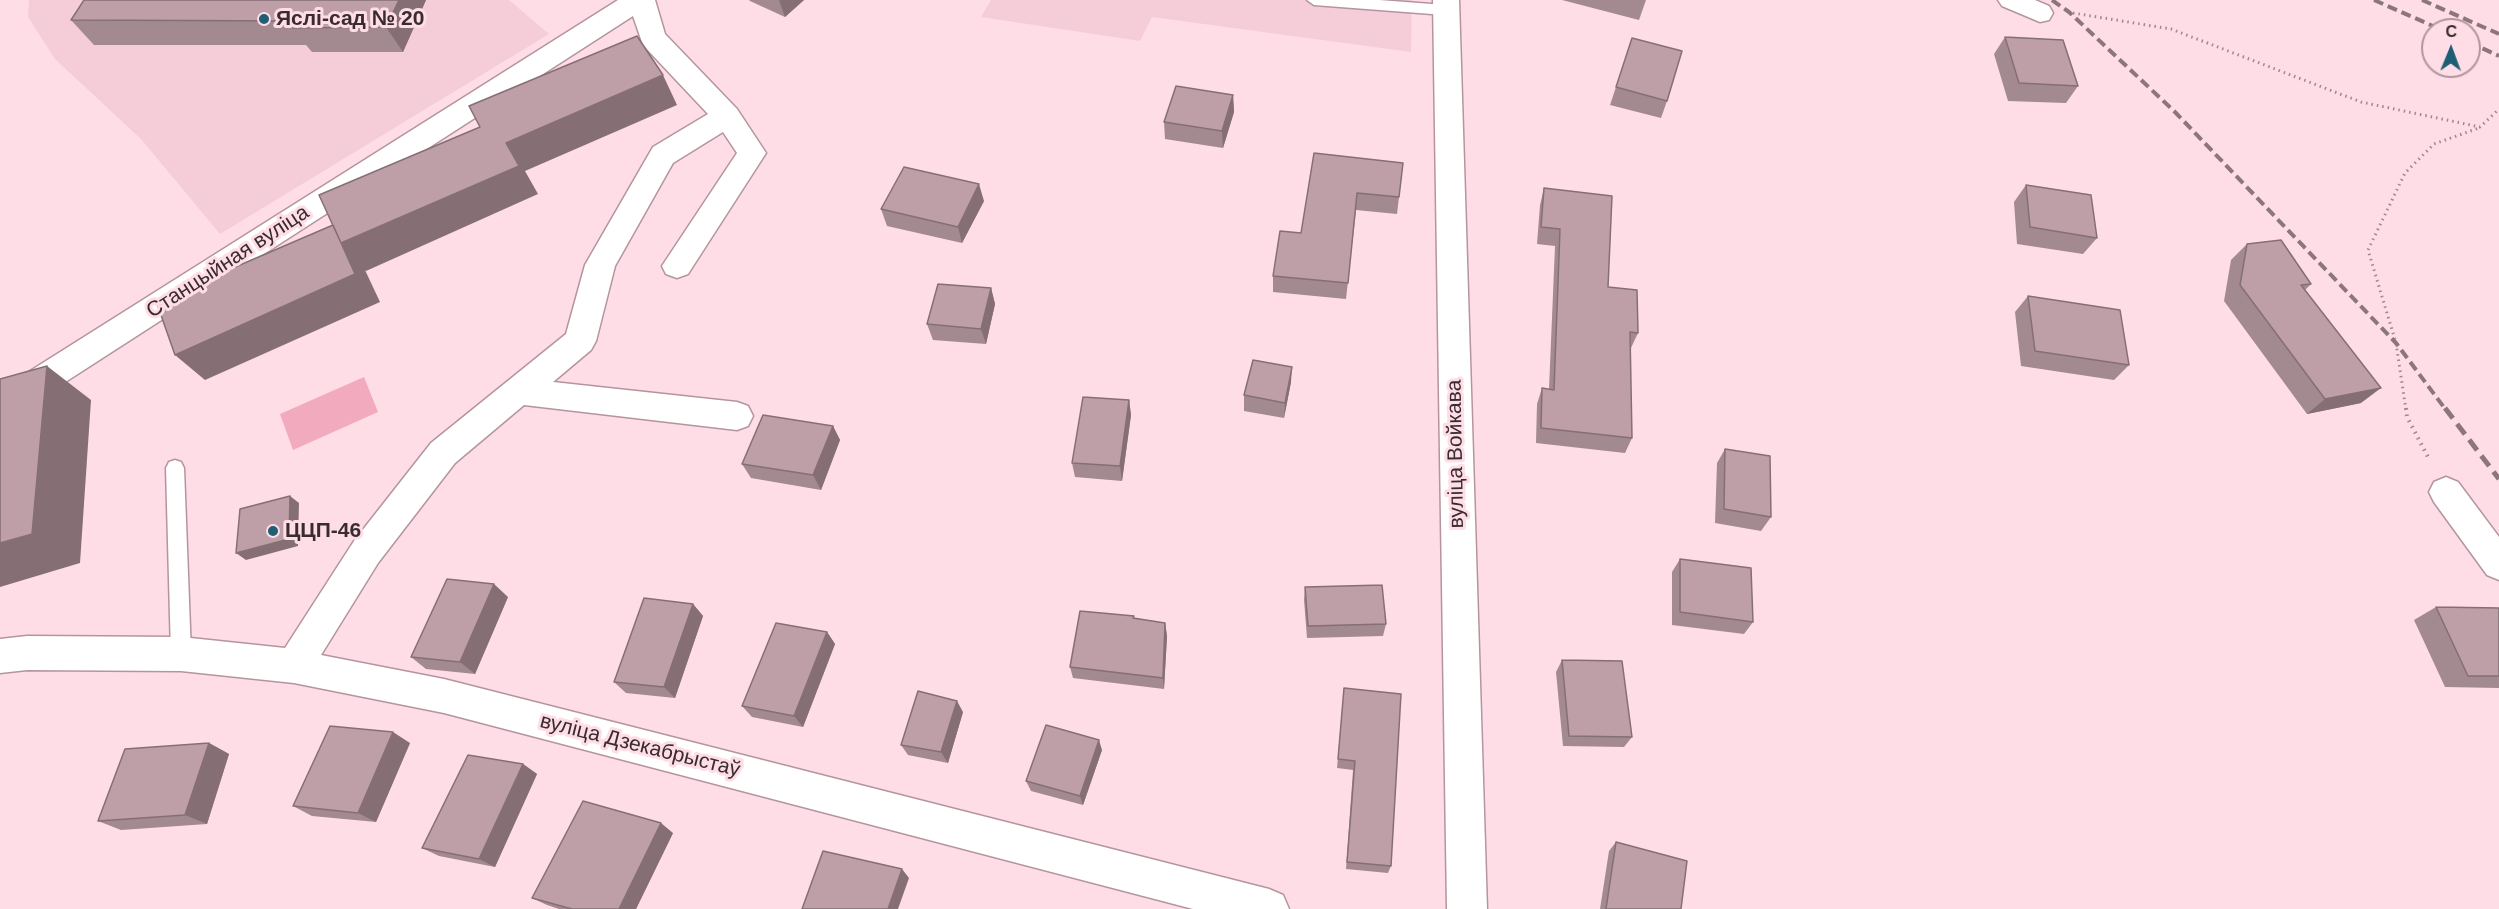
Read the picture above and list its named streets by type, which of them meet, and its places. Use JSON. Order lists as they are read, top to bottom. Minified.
{"streets":{"street":["Станцыйная вуліца","вуліца Войкава","вуліца Дзекабрыстаў"]},"places":["Яслі-сад № 20","ЦЦП-46"],"north":"top"}
